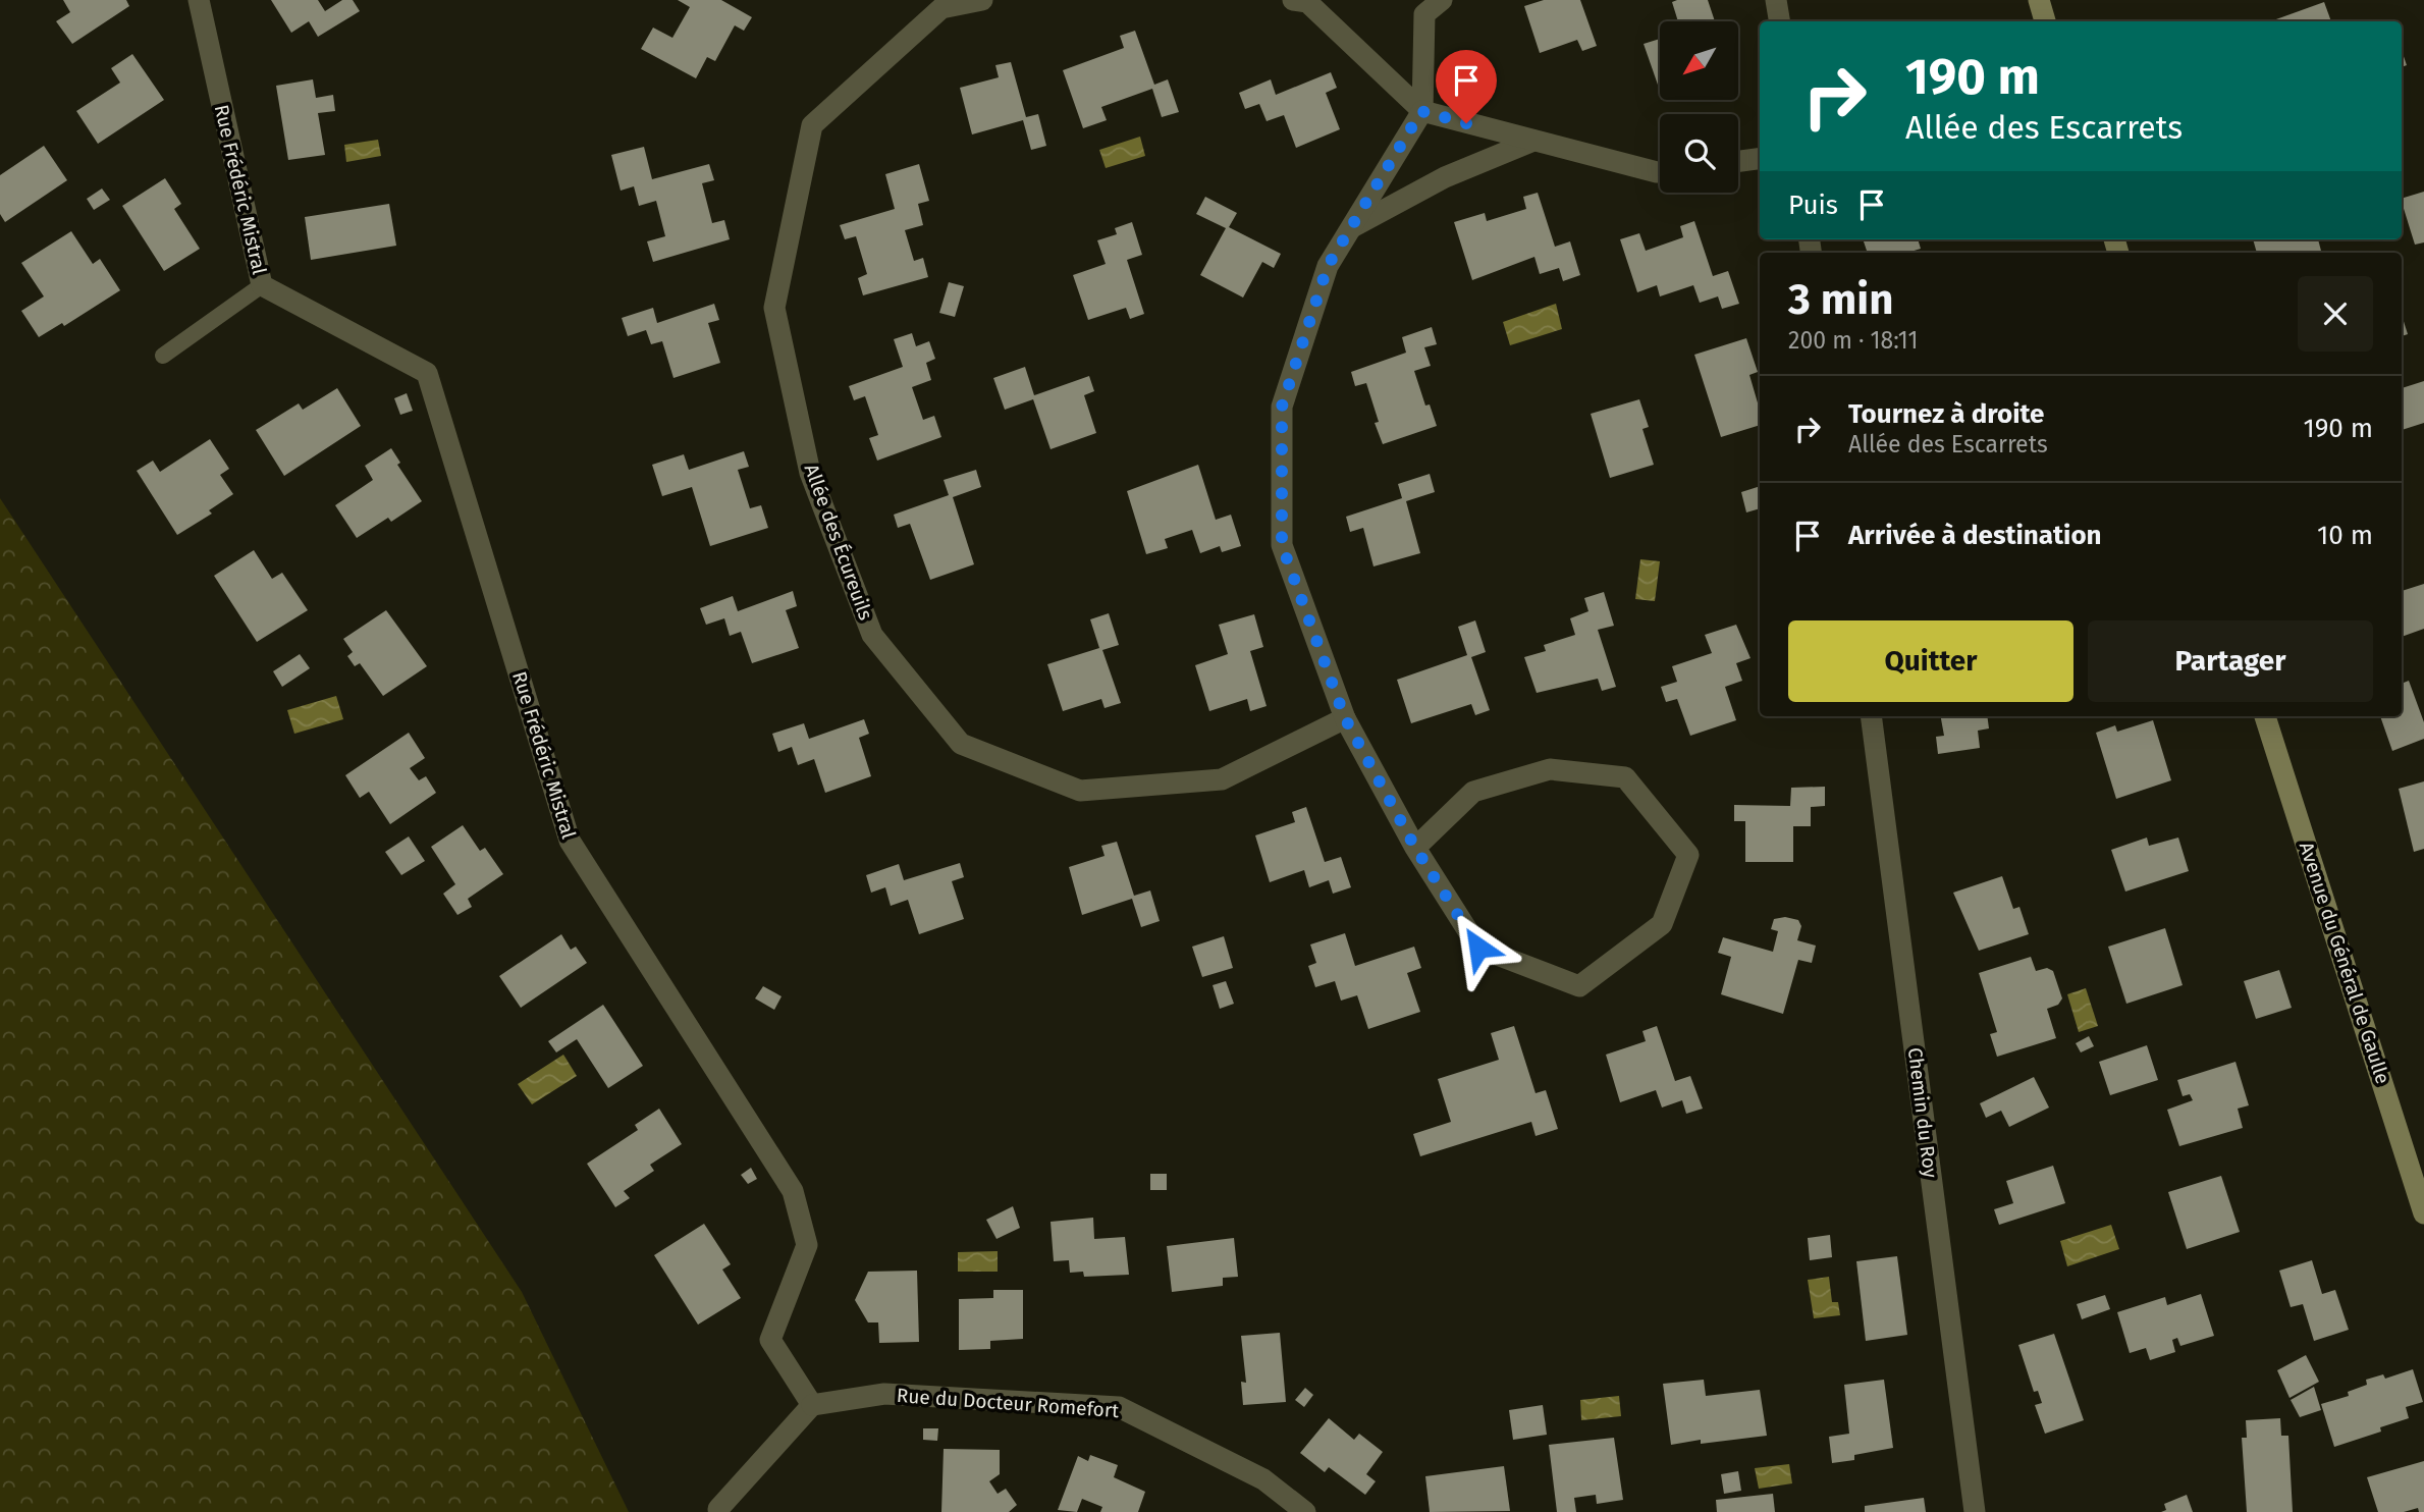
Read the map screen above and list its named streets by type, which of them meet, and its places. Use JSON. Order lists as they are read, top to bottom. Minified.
{"streets":{"main road":["Avenue du Général de Gaulle"],"street":["Rue Frédéric Mistral","Allée des Écureuils","Chemin du Roy","Rue du Docteur Romefort"]},"crossings":[["Rue Frédéric Mistral","Rue du Docteur Romefort"]],"north":"bottom left","page":{"turn":["190 m","Allée des Escarrets"],"then":"Puis","heading":["3 min","200 m · 18:11"],"list":[{"name":"Tournez à droite","note":"Allée des Escarrets","value":"190 m"},{"name":"Arrivée à destination","value":"10 m"}],"buttons":["Quitter","Partager"]}}
